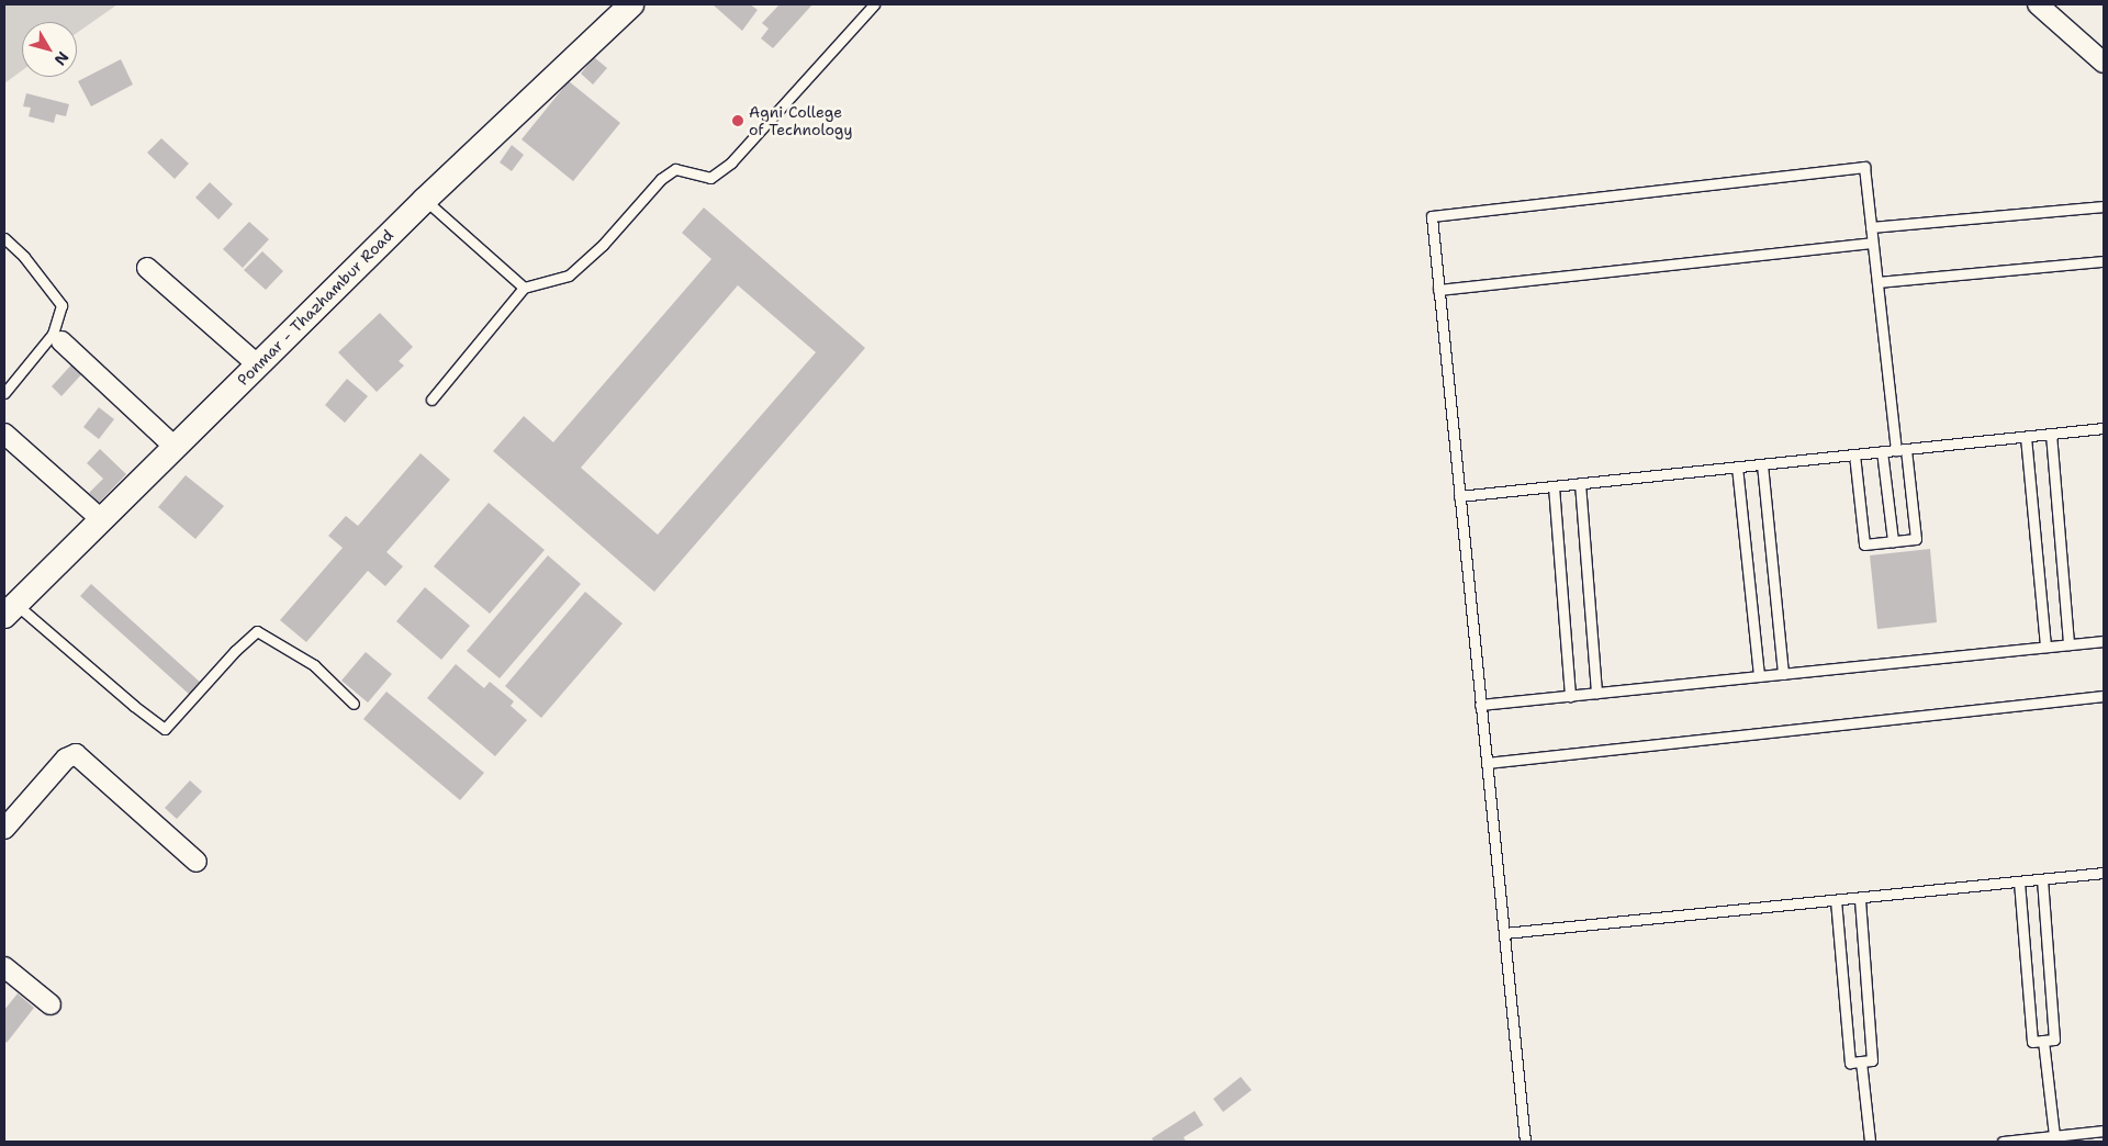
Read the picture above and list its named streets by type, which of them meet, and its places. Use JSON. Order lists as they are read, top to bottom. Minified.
{"streets":{"street":["Ponmar - Thazhambur Road"]},"places":["Agni College of Technology"],"north":"bottom right"}
